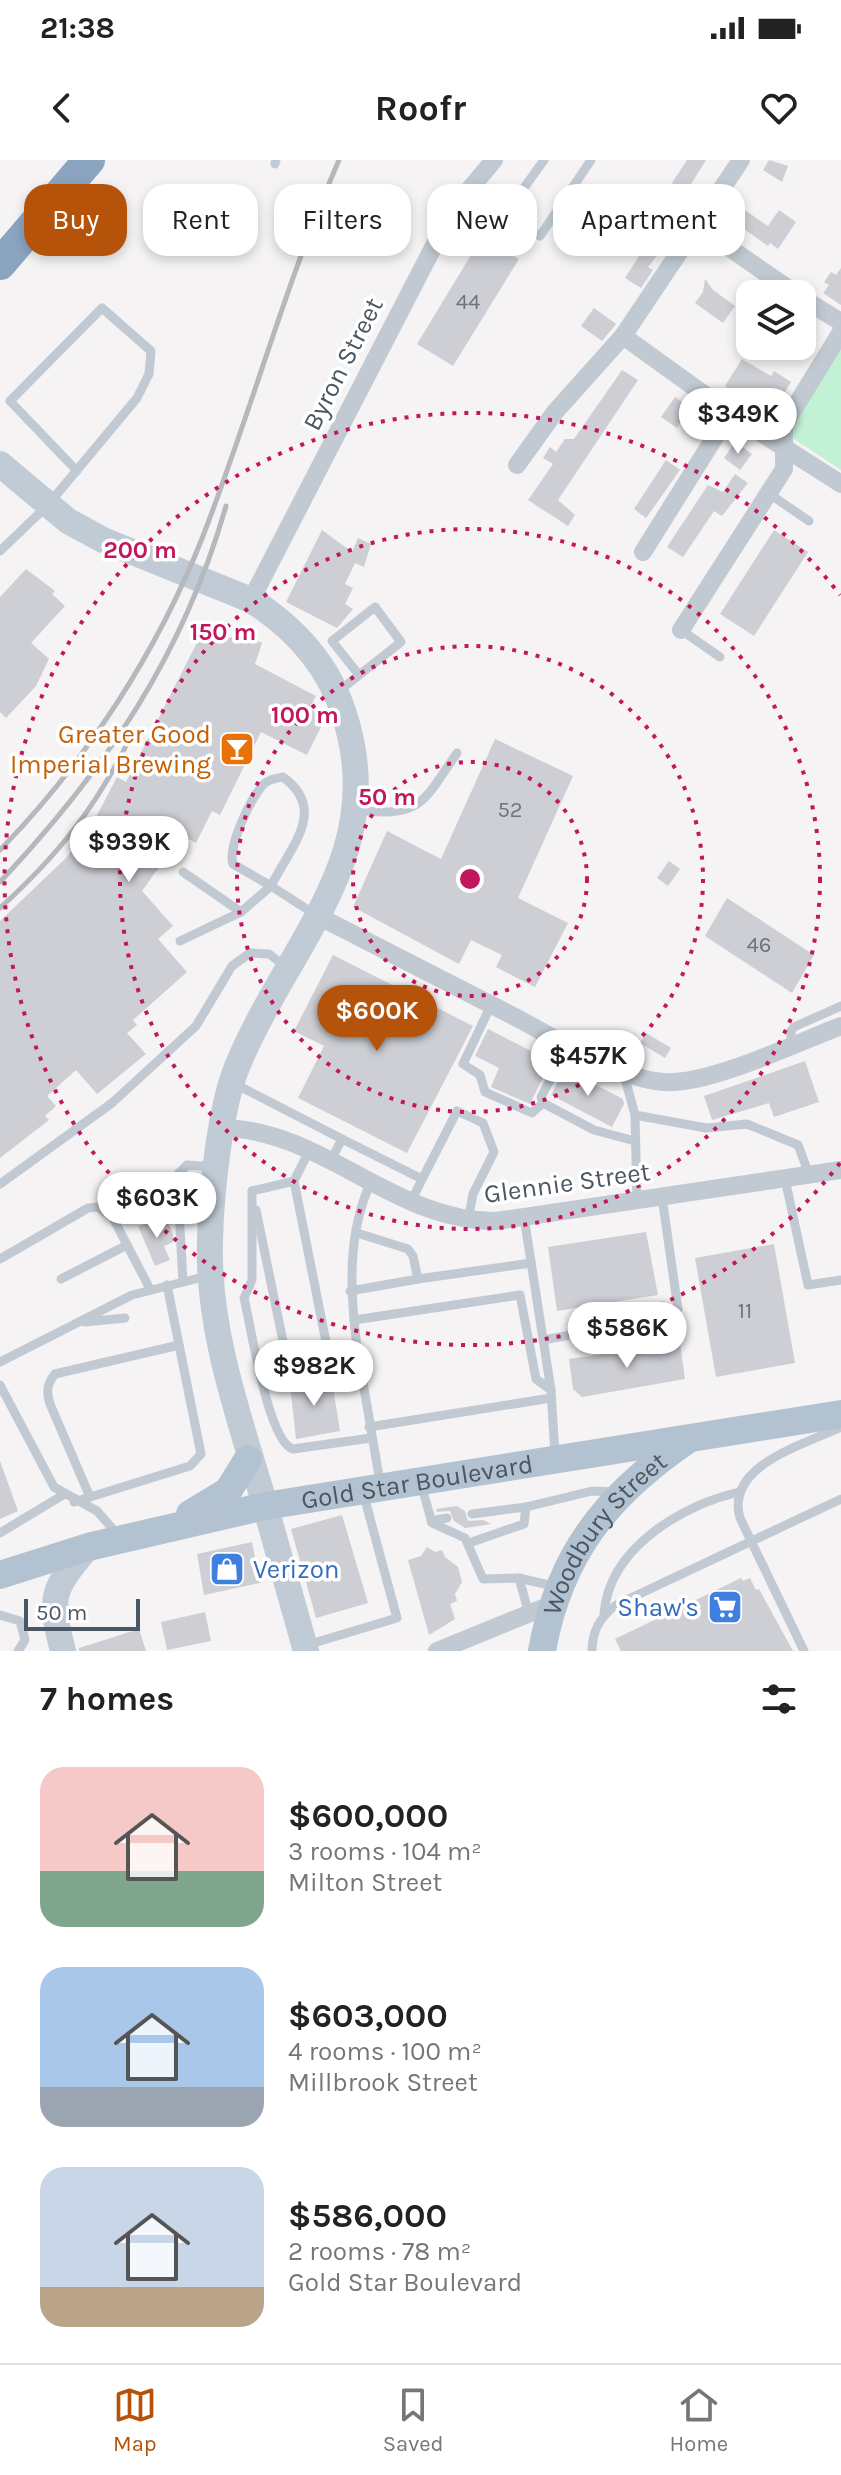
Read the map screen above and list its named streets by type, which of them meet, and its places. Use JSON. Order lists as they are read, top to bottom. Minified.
{"streets":{"main road":["Gold Star Boulevard","Woodbury Street"],"street":["Byron Street","Glennie Street"]},"crossings":[["Gold Star Boulevard","Woodbury Street"]],"places":{"bar":["Greater Good Imperial Brewing"],"shop":["Verizon"],"supermarket":["Shaw's"]},"house_numbers":["44","52","46","11"],"scale_bar":"50 m","page":{"status":"21:38","header":"Roofr","chip":["Buy","Rent","Filters","New","Apartment"],"price":["$349K","$939K","$600K","$457K","$603K","$586K","$982K"],"scale":"50 m","heading":"7 homes","list":[{"name":"$600,000","note":"3 rooms · 104 m² · Milton Street"},{"name":"$603,000","note":"4 rooms · 100 m² · Millbrook Street"},{"name":"$586,000","note":"2 rooms · 78 m² · Gold Star Boulevard"}],"tabs":["Map","Saved","Home"]},"rings":["200 m","150 m","100 m","50 m"]}
